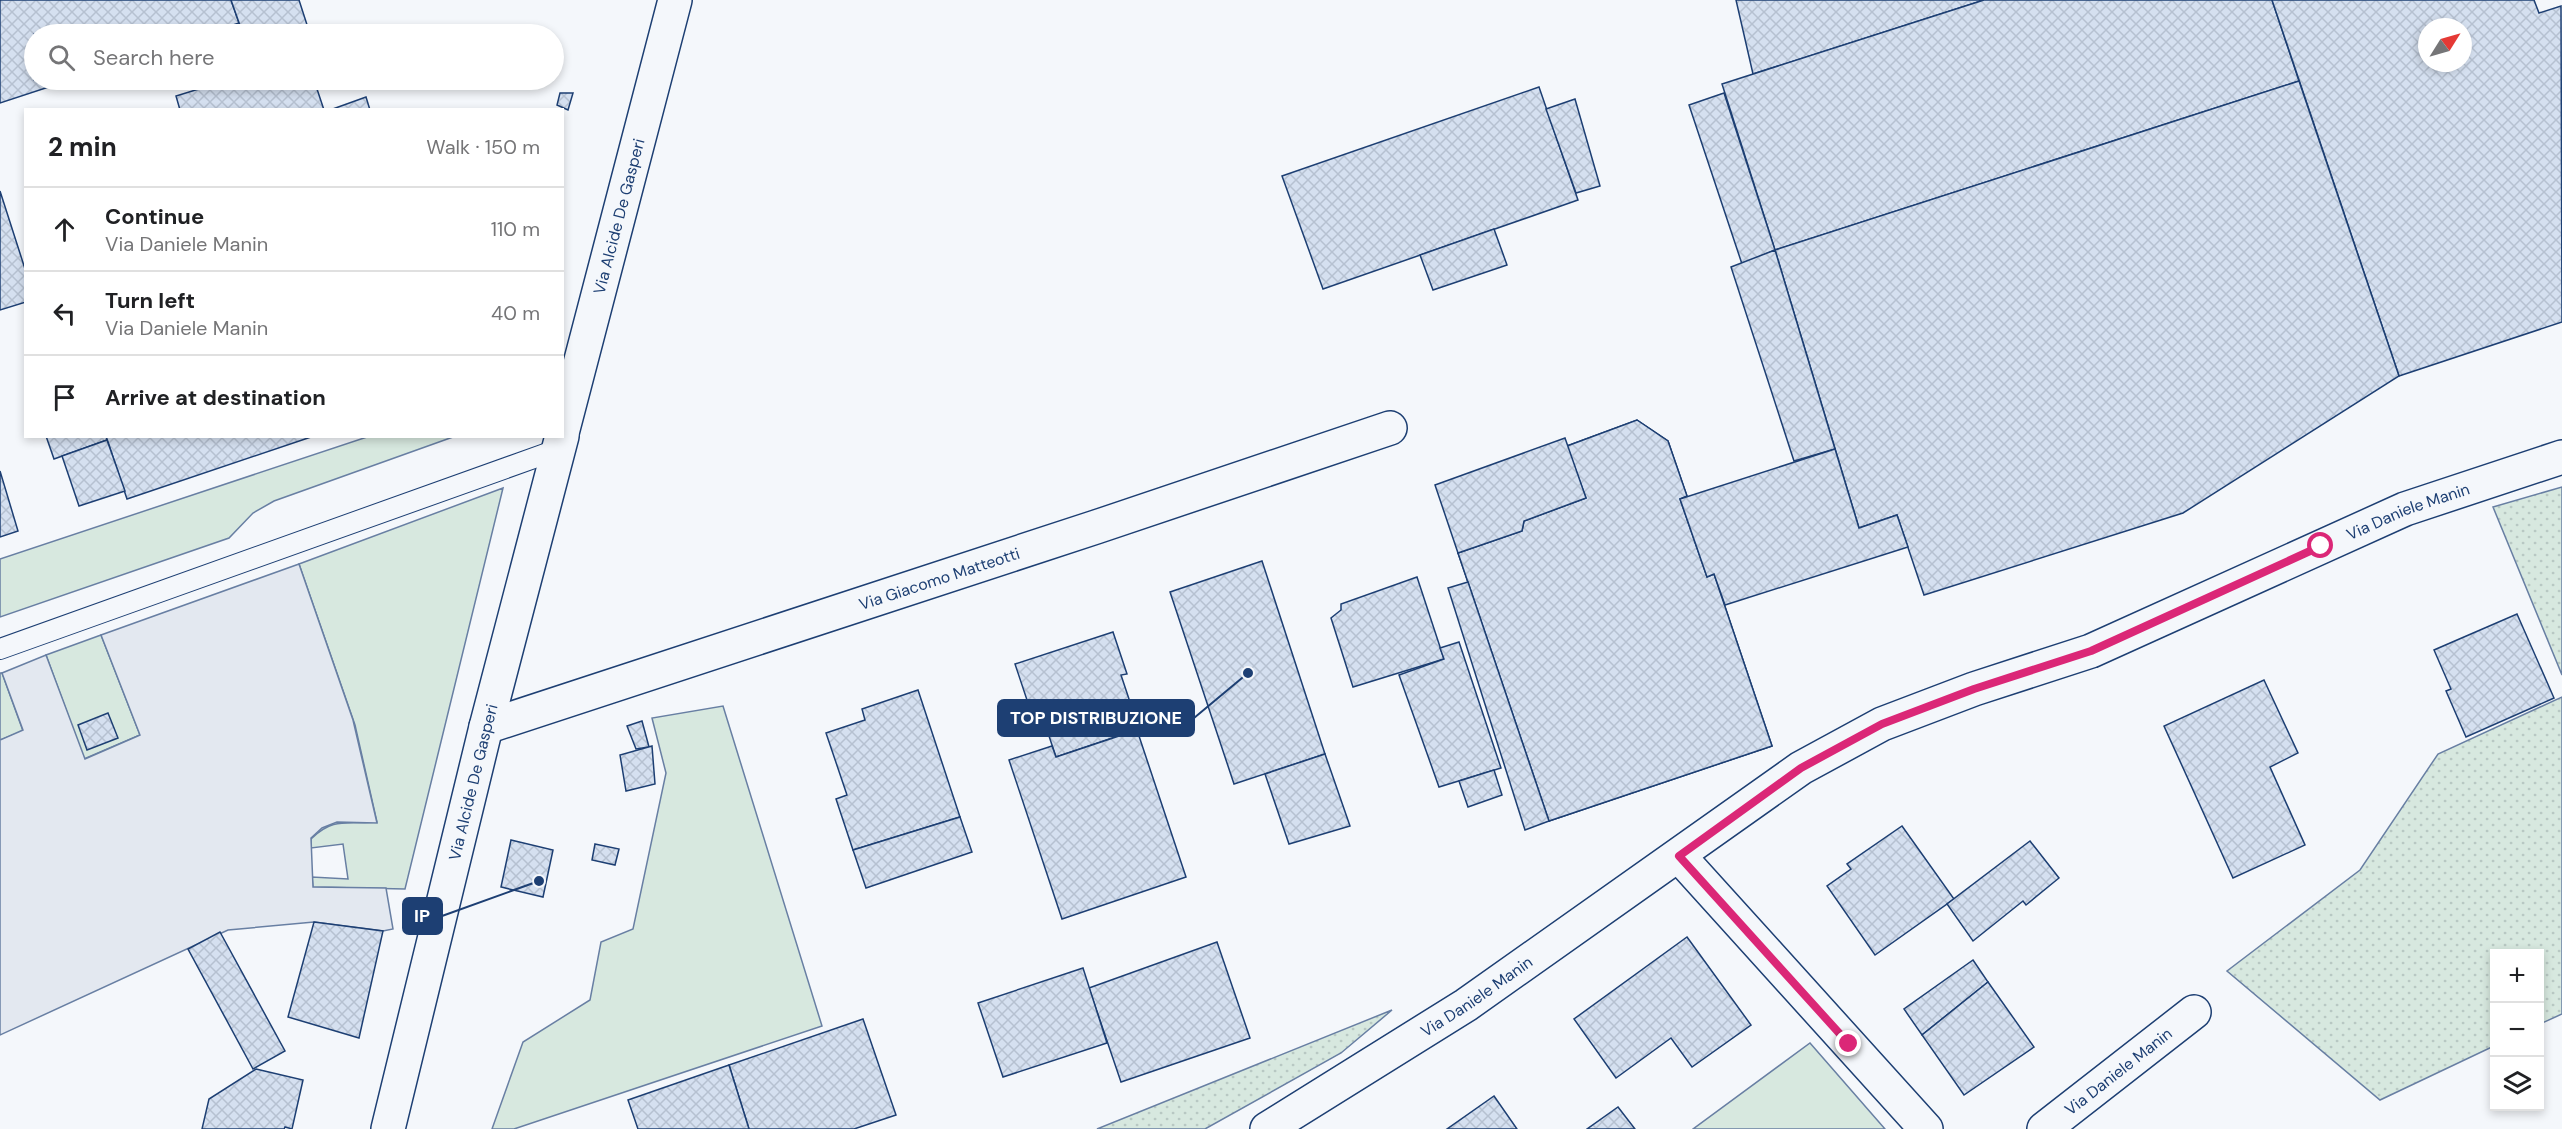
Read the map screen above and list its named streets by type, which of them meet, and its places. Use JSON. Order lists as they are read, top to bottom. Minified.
{"streets":{"street":["Via Alcide De Gasperi","Via Daniele Manin","Via Giacomo Matteotti"]},"crossings":[["Via Alcide De Gasperi","Via Giacomo Matteotti"]],"places":["TOP DISTRIBUZIONE","IP"],"north":"top right","page":{"search":"Search here","heading":["2 min","Walk · 150 m"],"list":[["Continue","Via Daniele Manin","110 m"],["Turn left","Via Daniele Manin","40 m"],"Arrive at destination"],"map_buttons":["+","−"]}}
